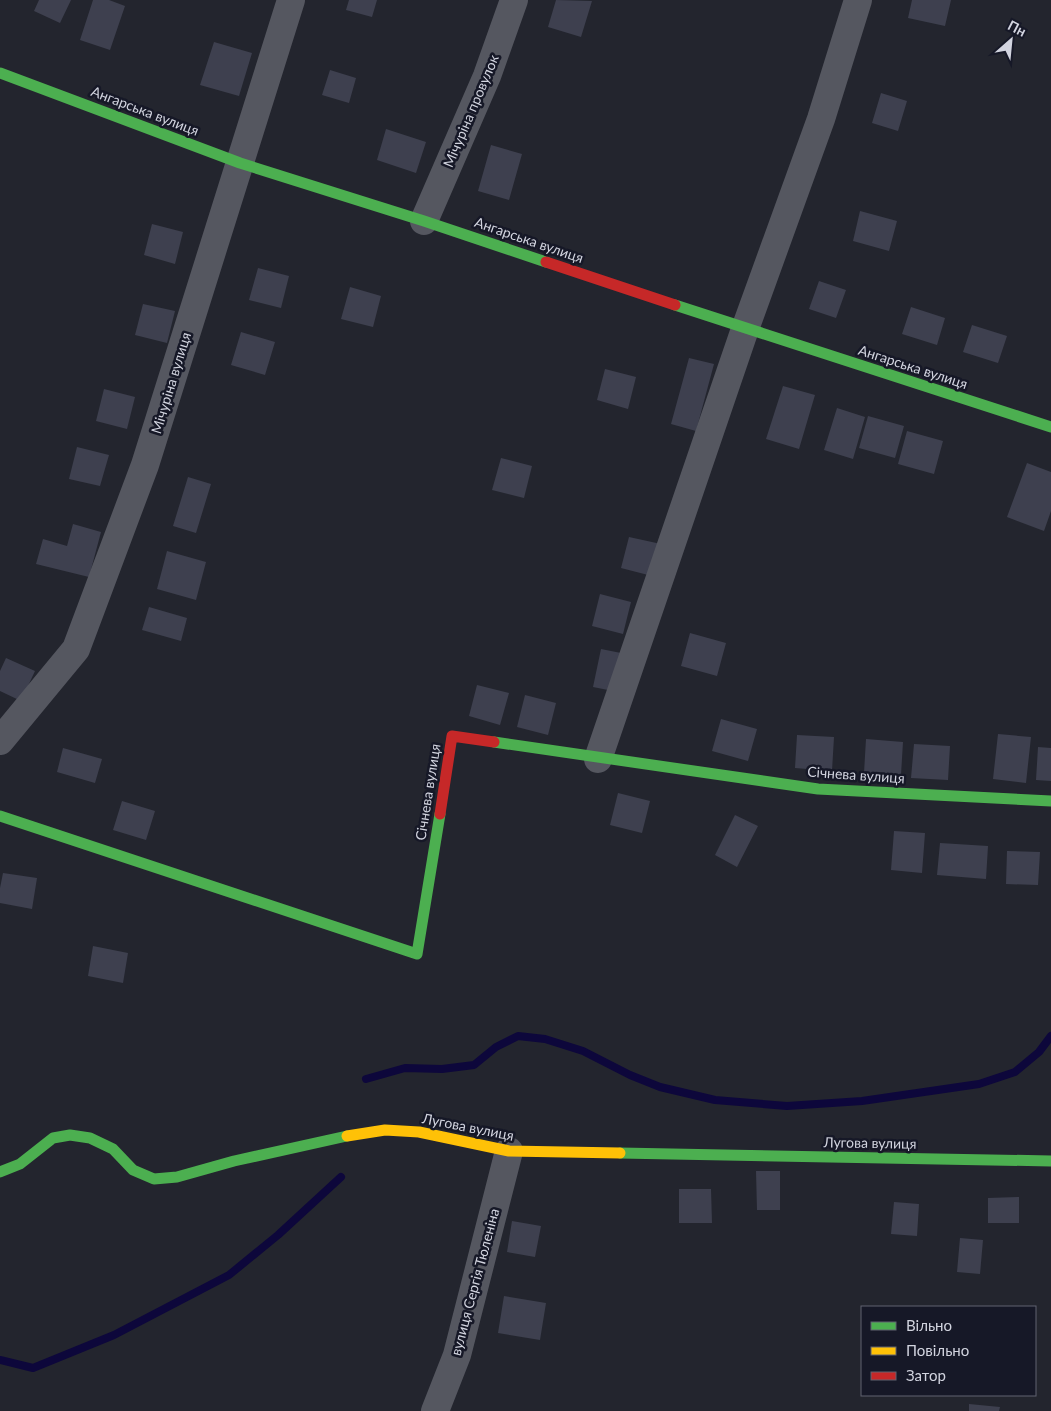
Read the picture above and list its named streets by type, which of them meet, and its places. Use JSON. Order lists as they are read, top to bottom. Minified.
{"streets":{"street":["Ангарська вулиця","Мічуріна провулок","Мічуріна вулиця","Січнева вулиця","Лугова вулиця","вулиця Сергія Тюленіна"]},"crossings":[["Ангарська вулиця","Мічуріна провулок"],["Ангарська вулиця","Мічуріна вулиця"],["Лугова вулиця","вулиця Сергія Тюленіна"]],"legend":["Вільно","Повільно","Затор"],"north":"top right"}
